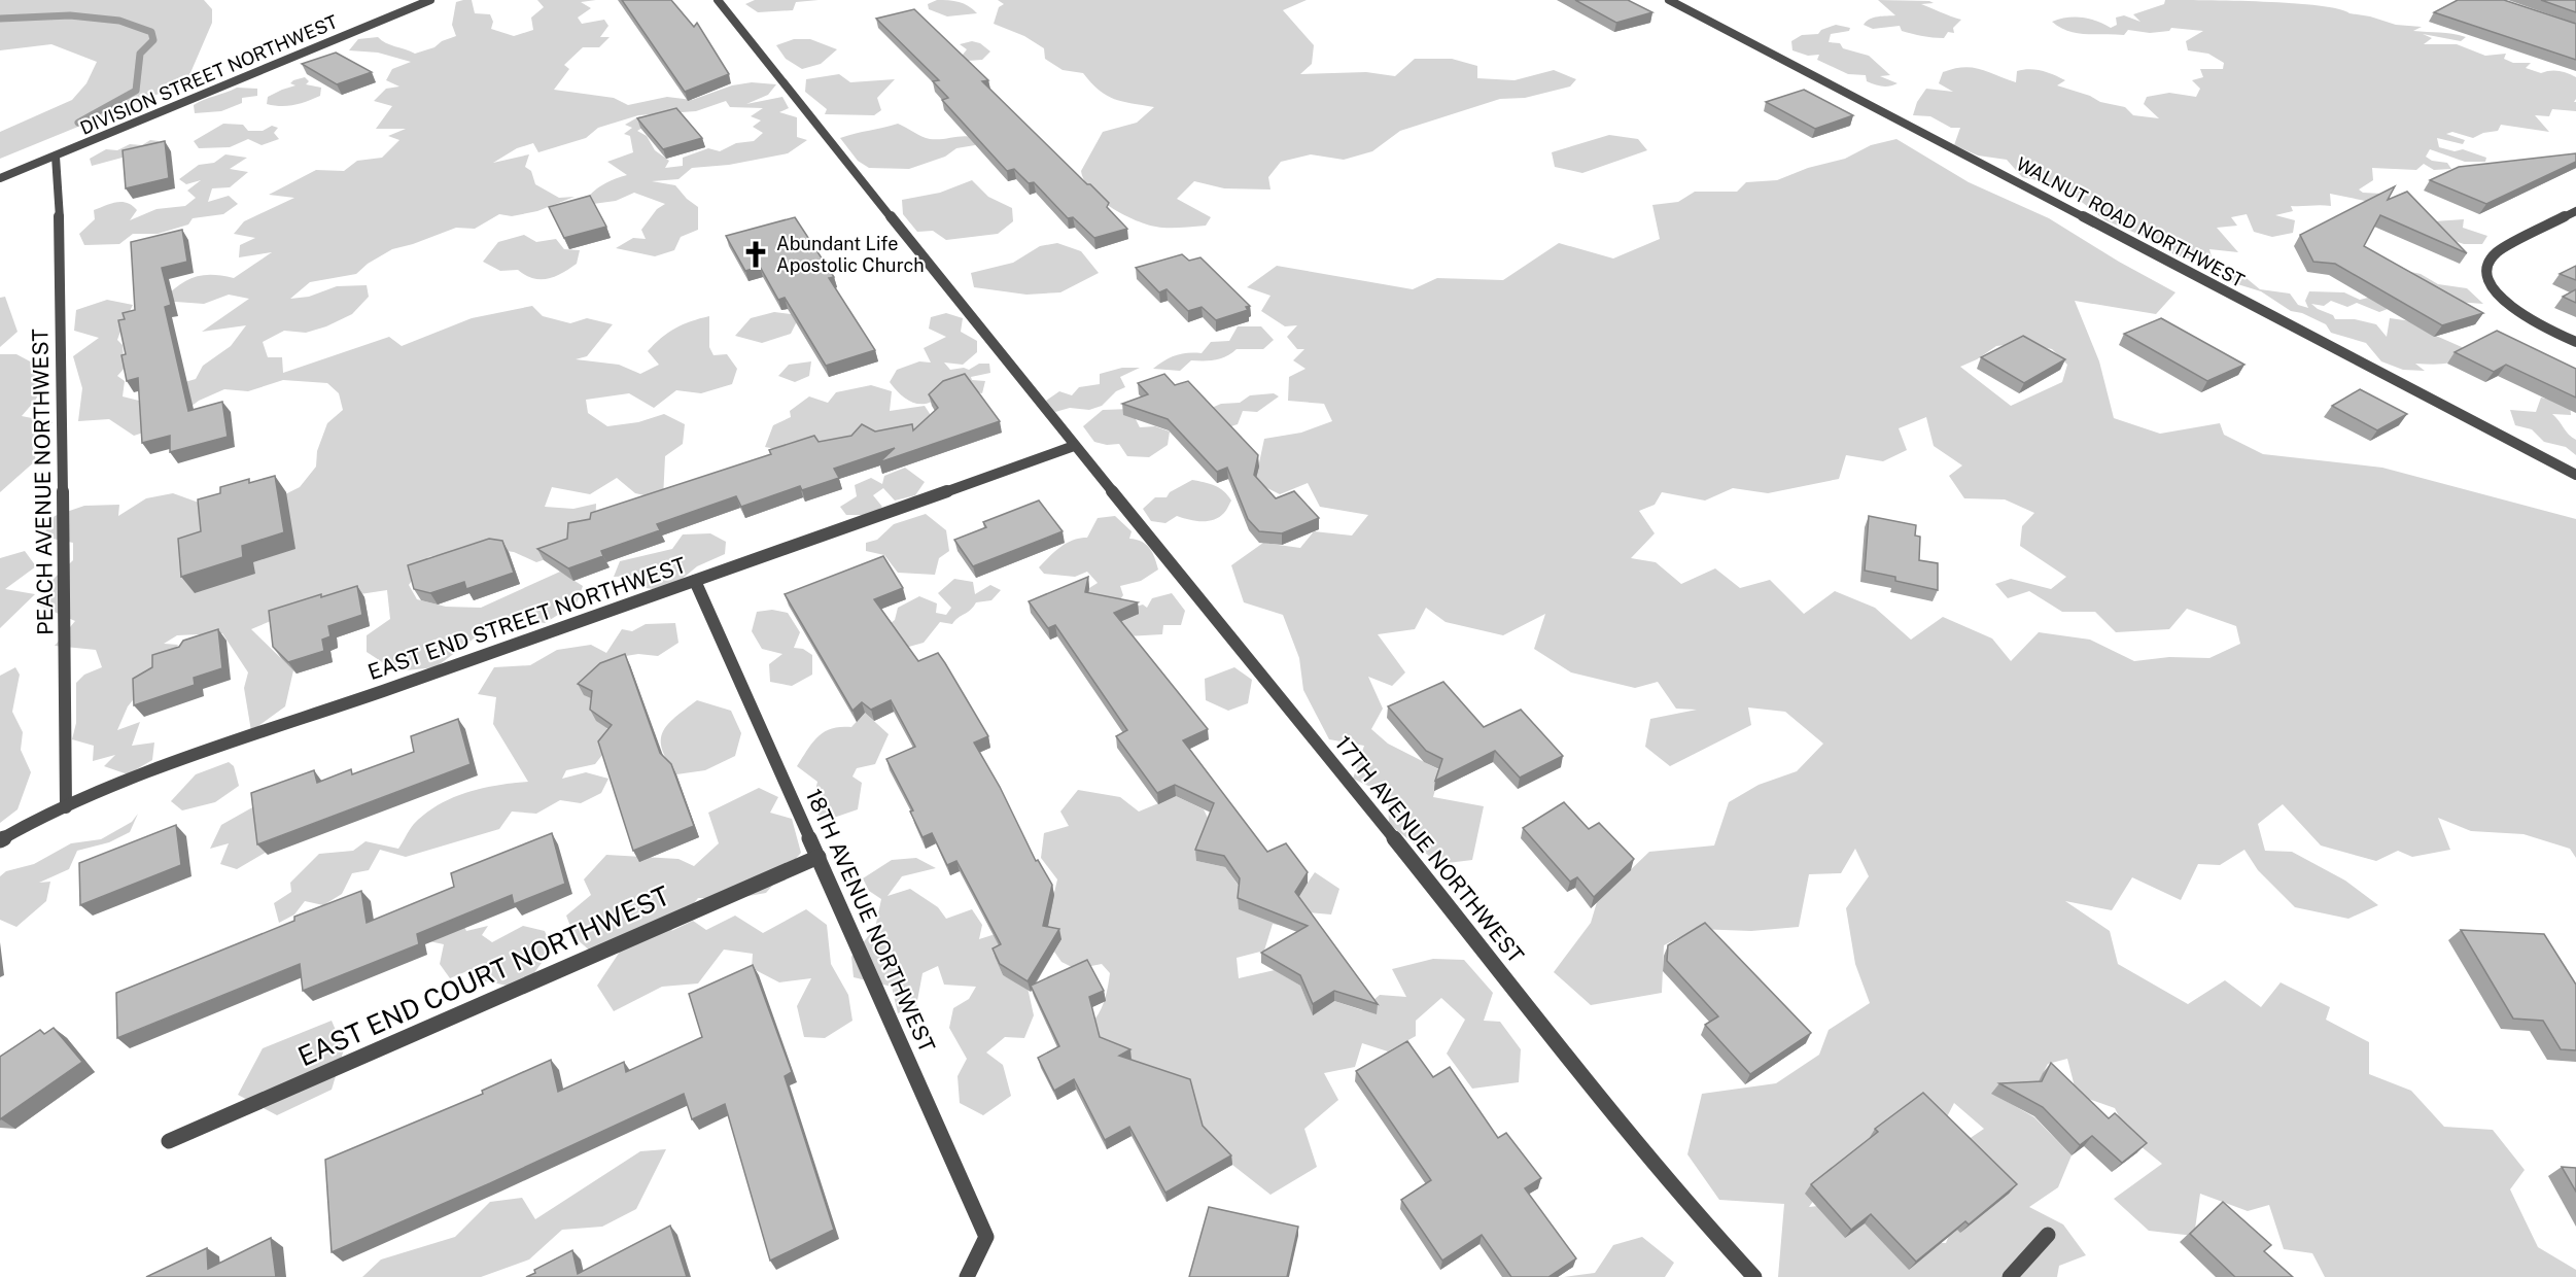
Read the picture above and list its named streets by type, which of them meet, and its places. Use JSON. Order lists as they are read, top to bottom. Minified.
{"streets":{"street":["DIVISION STREET NORTHWEST","WALNUT ROAD NORTHWEST","PEACH AVENUE NORTHWEST","EAST END STREET NORTHWEST","17TH AVENUE NORTHWEST","18TH AVENUE NORTHWEST","EAST END COURT NORTHWEST"]},"crossings":[["DIVISION STREET NORTHWEST","PEACH AVENUE NORTHWEST"],["PEACH AVENUE NORTHWEST","EAST END STREET NORTHWEST"],["EAST END STREET NORTHWEST","17TH AVENUE NORTHWEST"],["EAST END STREET NORTHWEST","18TH AVENUE NORTHWEST"],["18TH AVENUE NORTHWEST","EAST END COURT NORTHWEST"]],"places":{"church":["Abundant Life Apostolic Church"]}}
